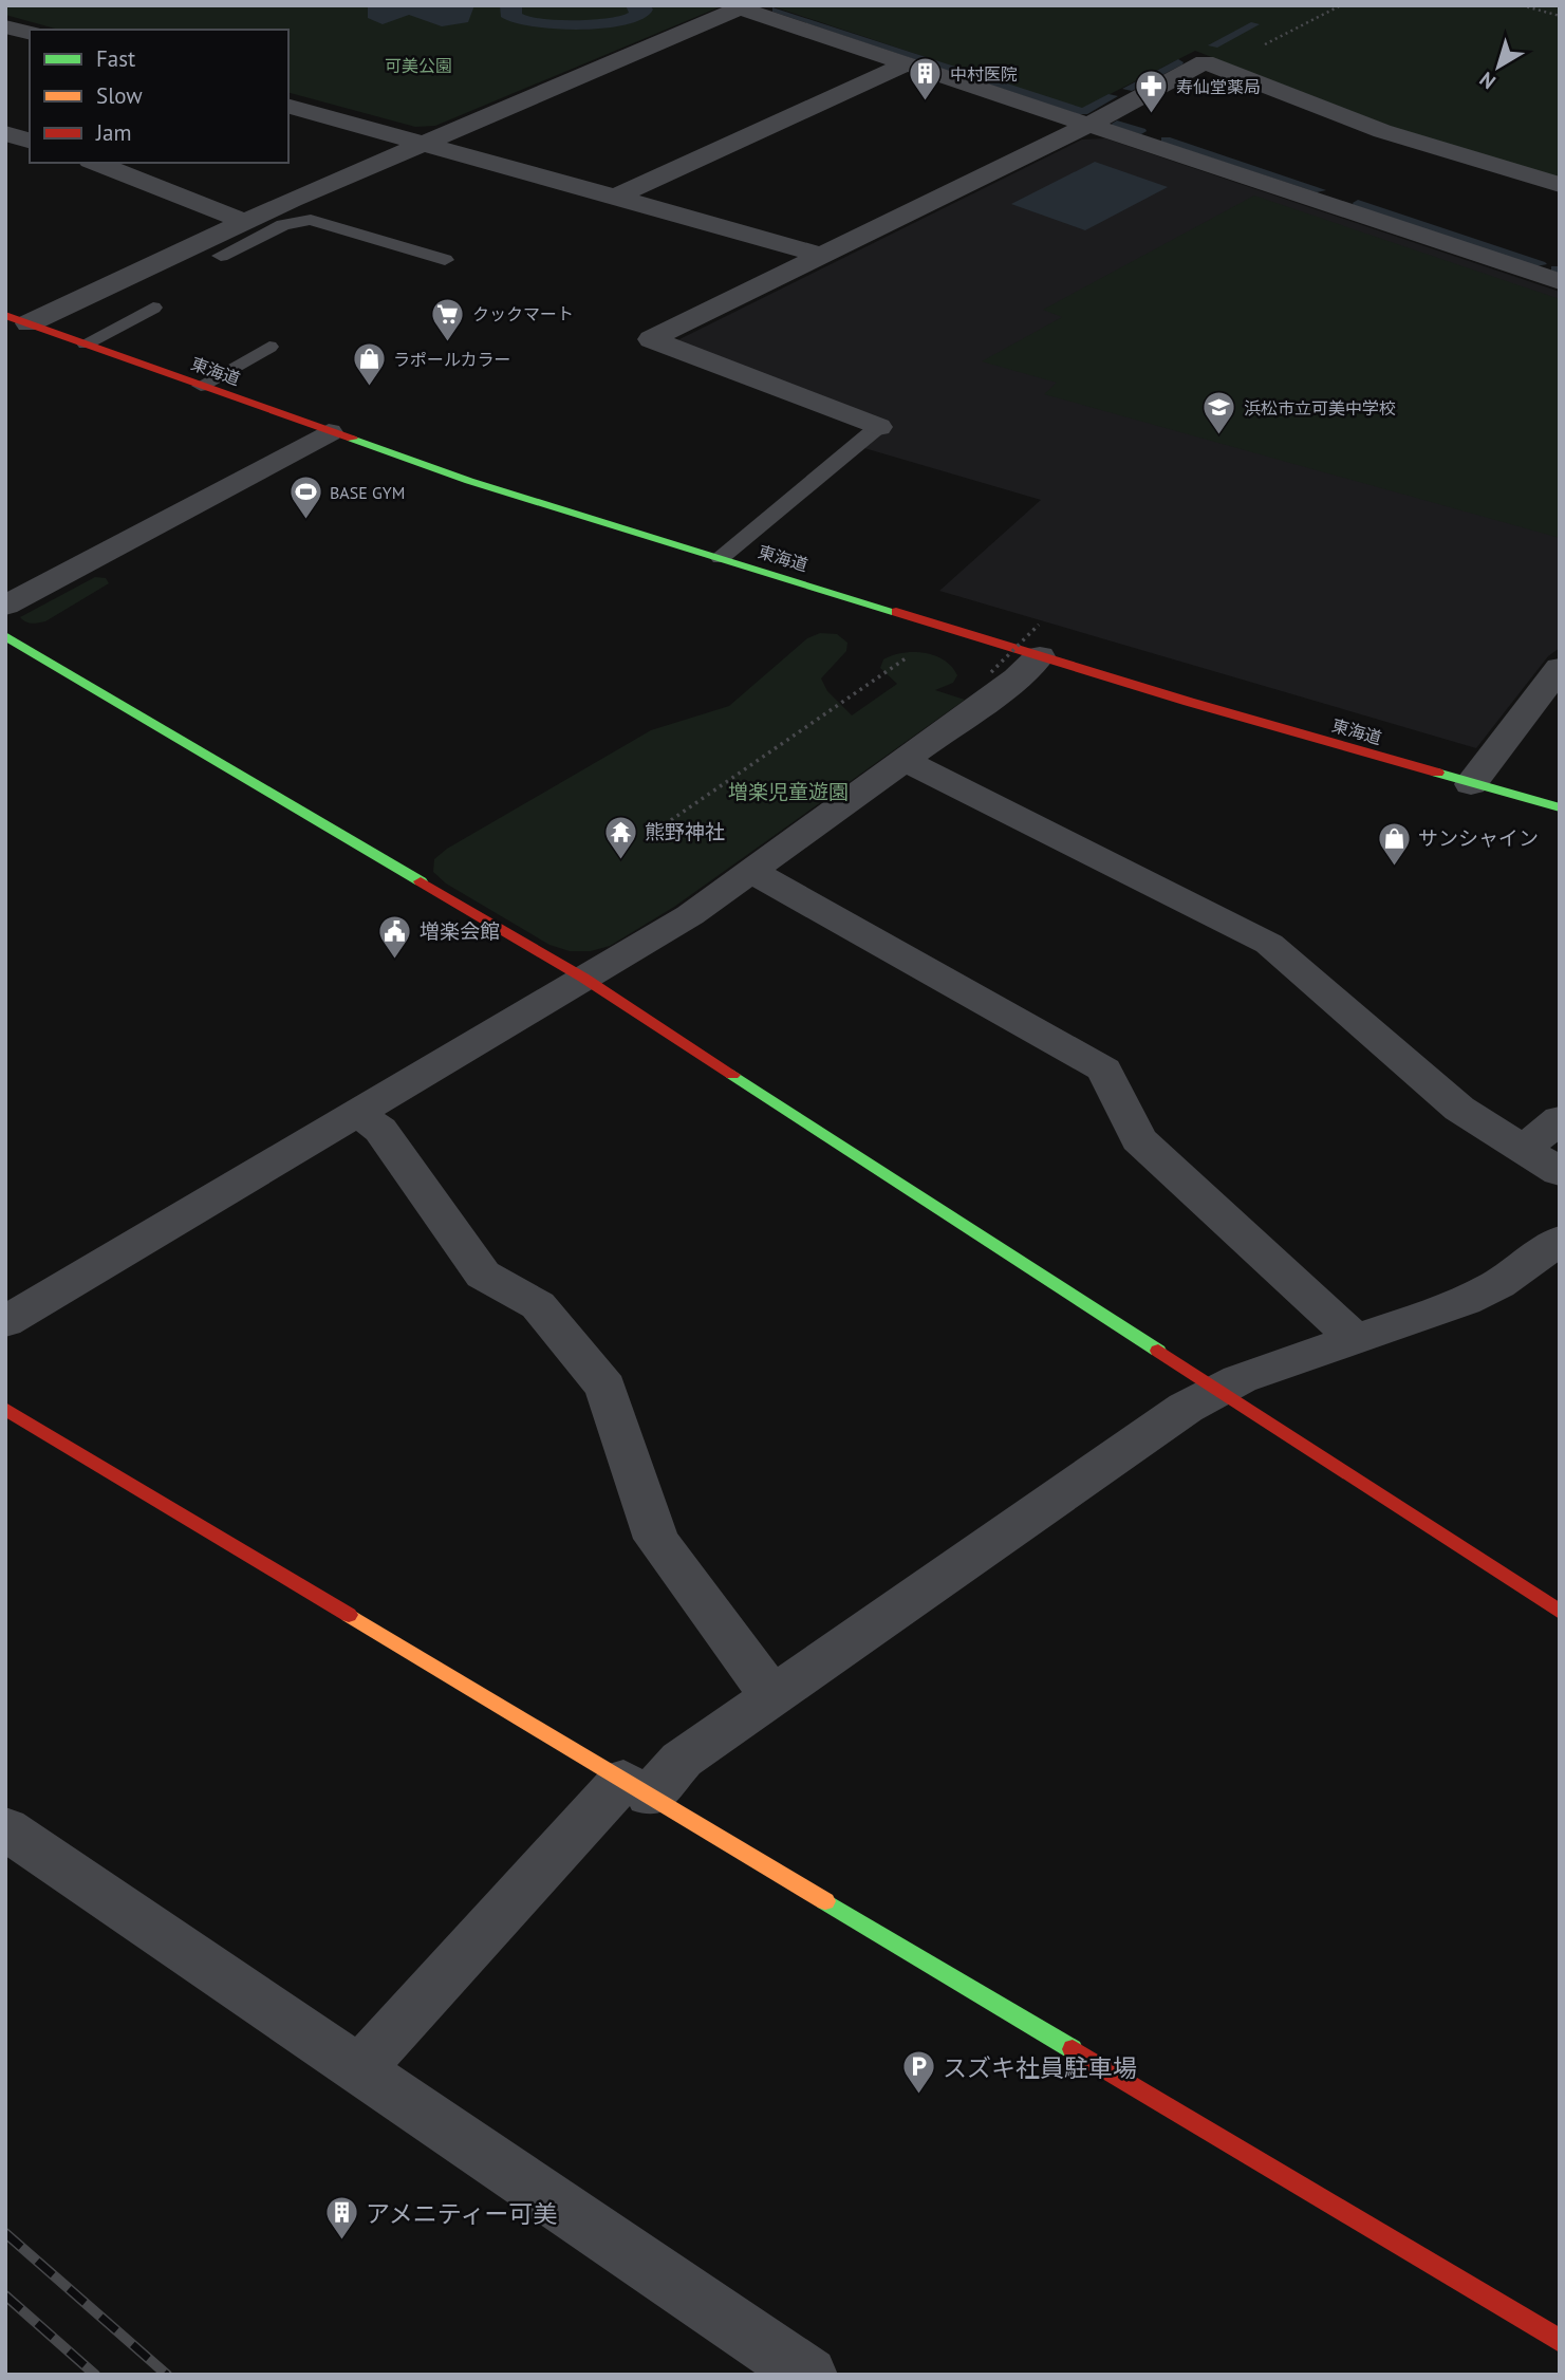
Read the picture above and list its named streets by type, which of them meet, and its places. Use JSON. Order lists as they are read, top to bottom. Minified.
{"streets":{"main road":["東海道"]},"parks":["可美公園","増楽児童遊園"],"places":{"building":["中村医院","アメニティー可美"],"pharmacy":["寿仙堂薬局"],"supermarket":["クックマート"],"shop":["ラポールカラー","サンシャイン"],"school or university":["浜松市立可美中学校"],"sports":["BASE GYM"],"temple":["熊野神社"],"public building":["増楽会館"],"parking":["スズキ社員駐車場"]},"legend":["Fast","Slow","Jam"],"north":"bottom left"}
